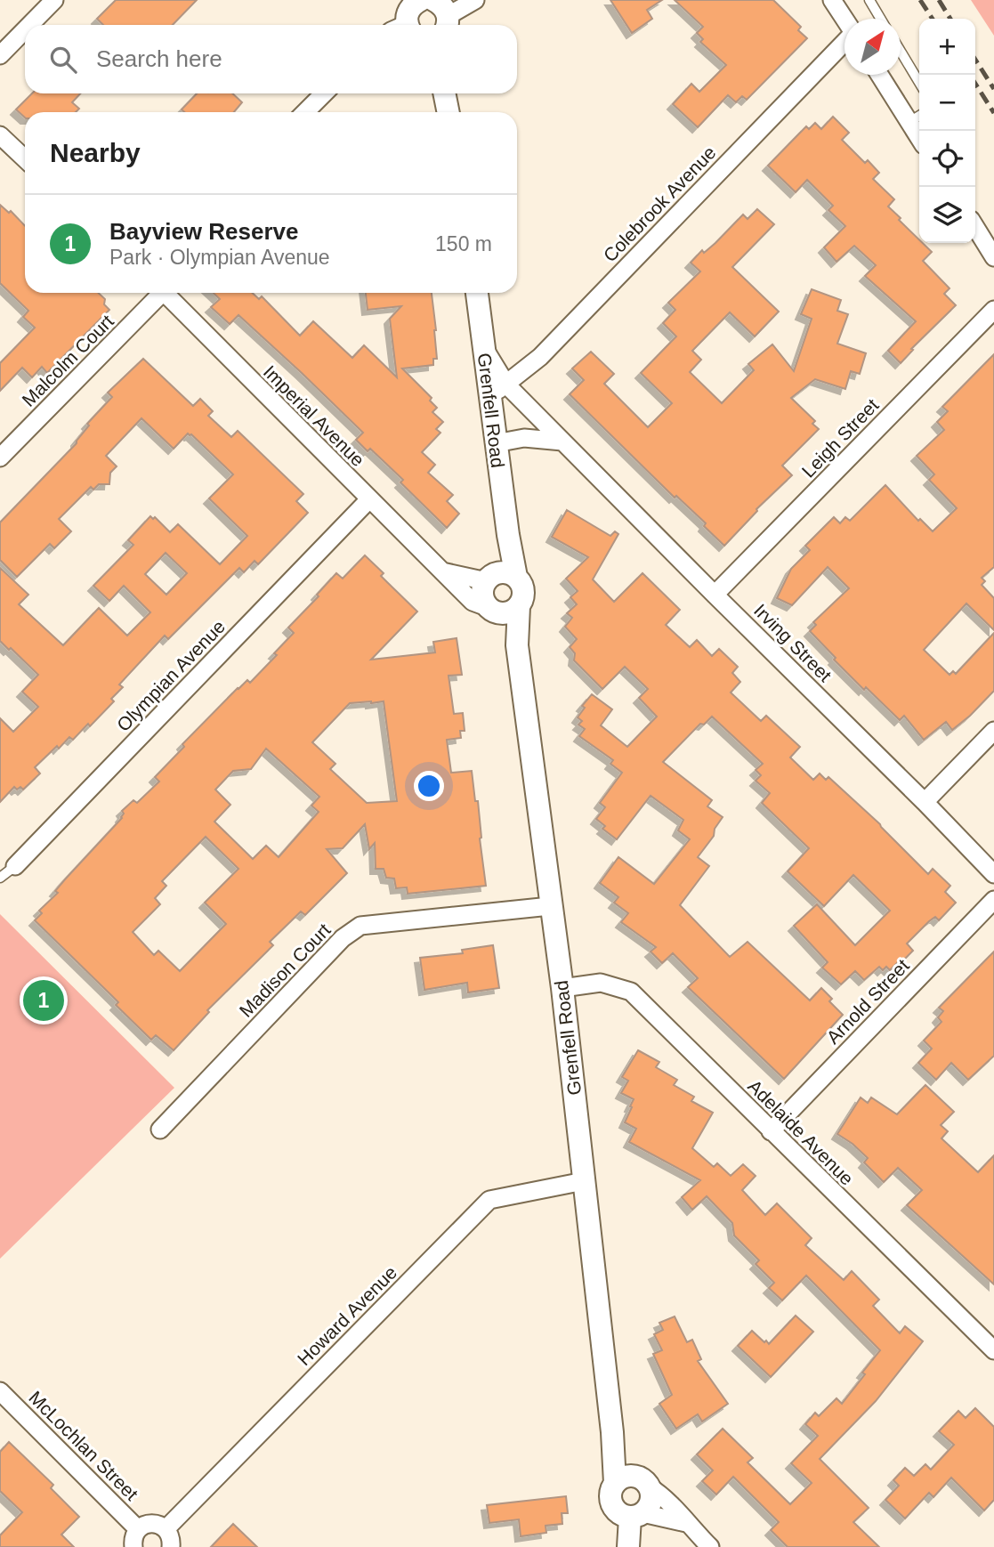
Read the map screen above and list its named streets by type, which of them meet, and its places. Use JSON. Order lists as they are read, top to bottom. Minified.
{"streets":{"street":["Colebrook Avenue","Malcolm Court","Grenfell Road","Imperial Avenue","Leigh Street","Irving Street","Olympian Avenue","Madison Court","Arnold Street","Adelaide Avenue","Howard Avenue","McLochlan Street"]},"crossings":[["Colebrook Avenue","Grenfell Road"],["Colebrook Avenue","Irving Street"],["Grenfell Road","Imperial Avenue"],["Grenfell Road","Irving Street"],["Grenfell Road","Madison Court"],["Grenfell Road","Adelaide Avenue"],["Grenfell Road","Howard Avenue"],["Imperial Avenue","Olympian Avenue"],["Leigh Street","Irving Street"],["Arnold Street","Adelaide Avenue"]],"north":"top right","page":{"map_buttons":["+","−"],"search":"Search here","heading":"Nearby","list":[{"mark":"1","name":"Bayview Reserve","note":"Park · Olympian Avenue","value":"150 m"}],"pins":"1"}}
